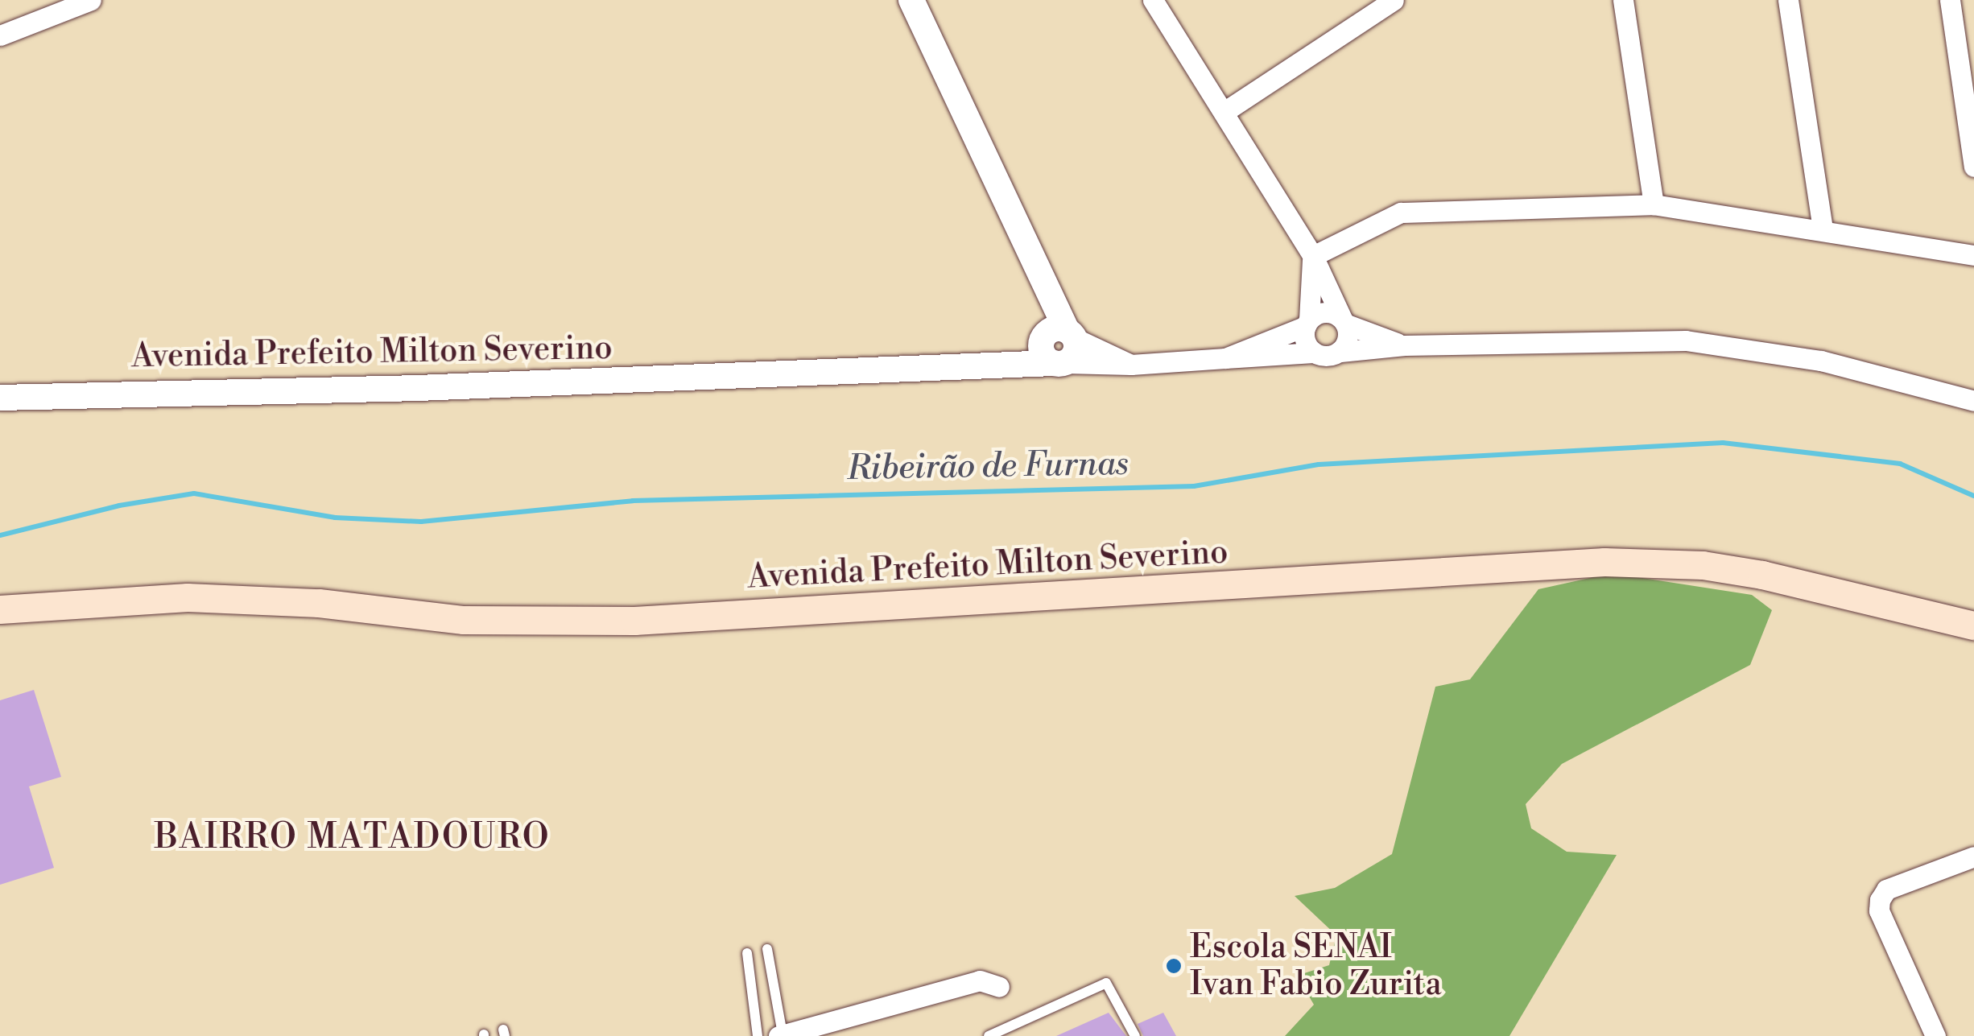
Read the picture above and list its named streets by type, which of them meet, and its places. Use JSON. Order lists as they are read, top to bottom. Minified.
{"streets":{"main road":["Avenida Prefeito Milton Severino"]},"districts":["BAIRRO MATADOURO"],"water":["Ribeirão de Furnas"],"places":["Escola SENAI Ivan Fabio Zurita"]}
